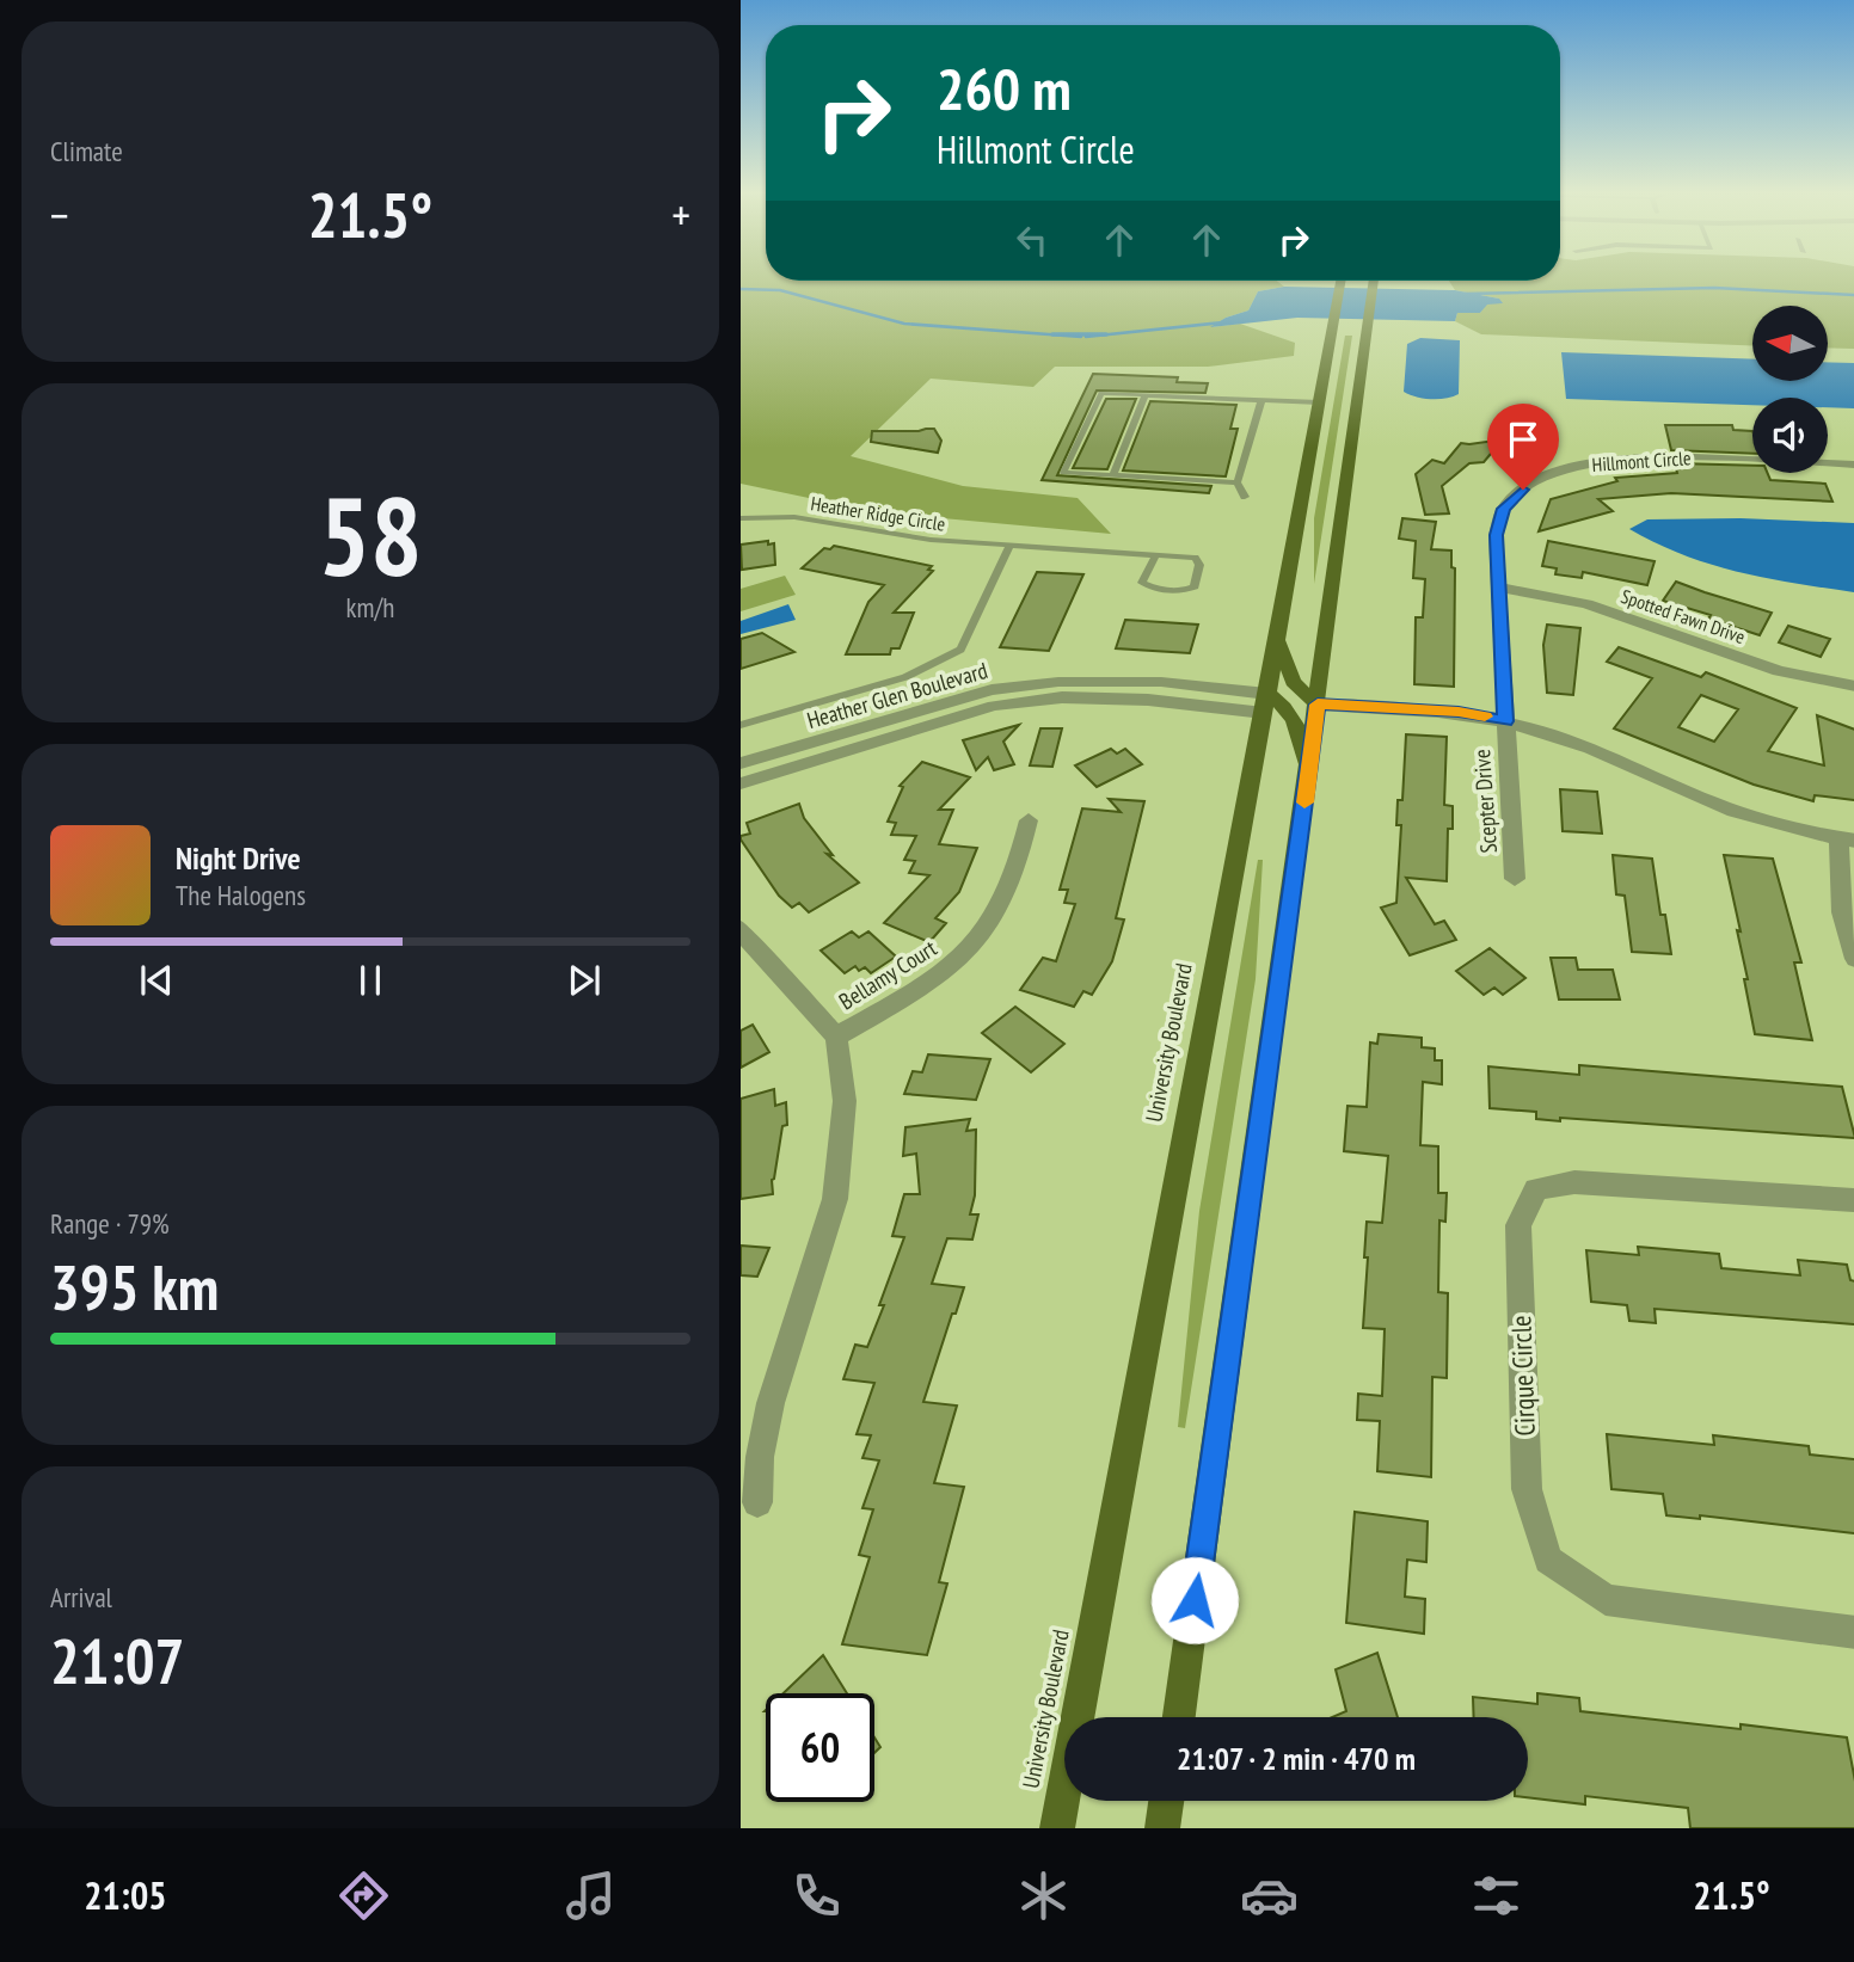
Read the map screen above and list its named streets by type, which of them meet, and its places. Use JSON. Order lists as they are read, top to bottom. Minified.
{"streets":{"main road":["University Boulevard"],"street":["Hillmont Circle","Spotted Fawn Drive","Heather Glen Boulevard","Scepter Drive","Bellamy Court","Cirque Circle"],"lane":["Heather Ridge Circle"]},"crossings":[["Hillmont Circle","Spotted Fawn Drive"],["Hillmont Circle","Scepter Drive"],["Heather Glen Boulevard","University Boulevard"]],"north":"left","page":{"tile":["Climate",["58","km/h"],["Range · 79%","395 km"],["Arrival","21:07"]],"turn":["260 m","Hillmont Circle"],"heat":["−","21.5°","+"],"song":["Night Drive","The Halogens"],"limit":"60","trip":"21:07 · 2 min · 470 m","tabs":["21:05","21.5°"]}}
